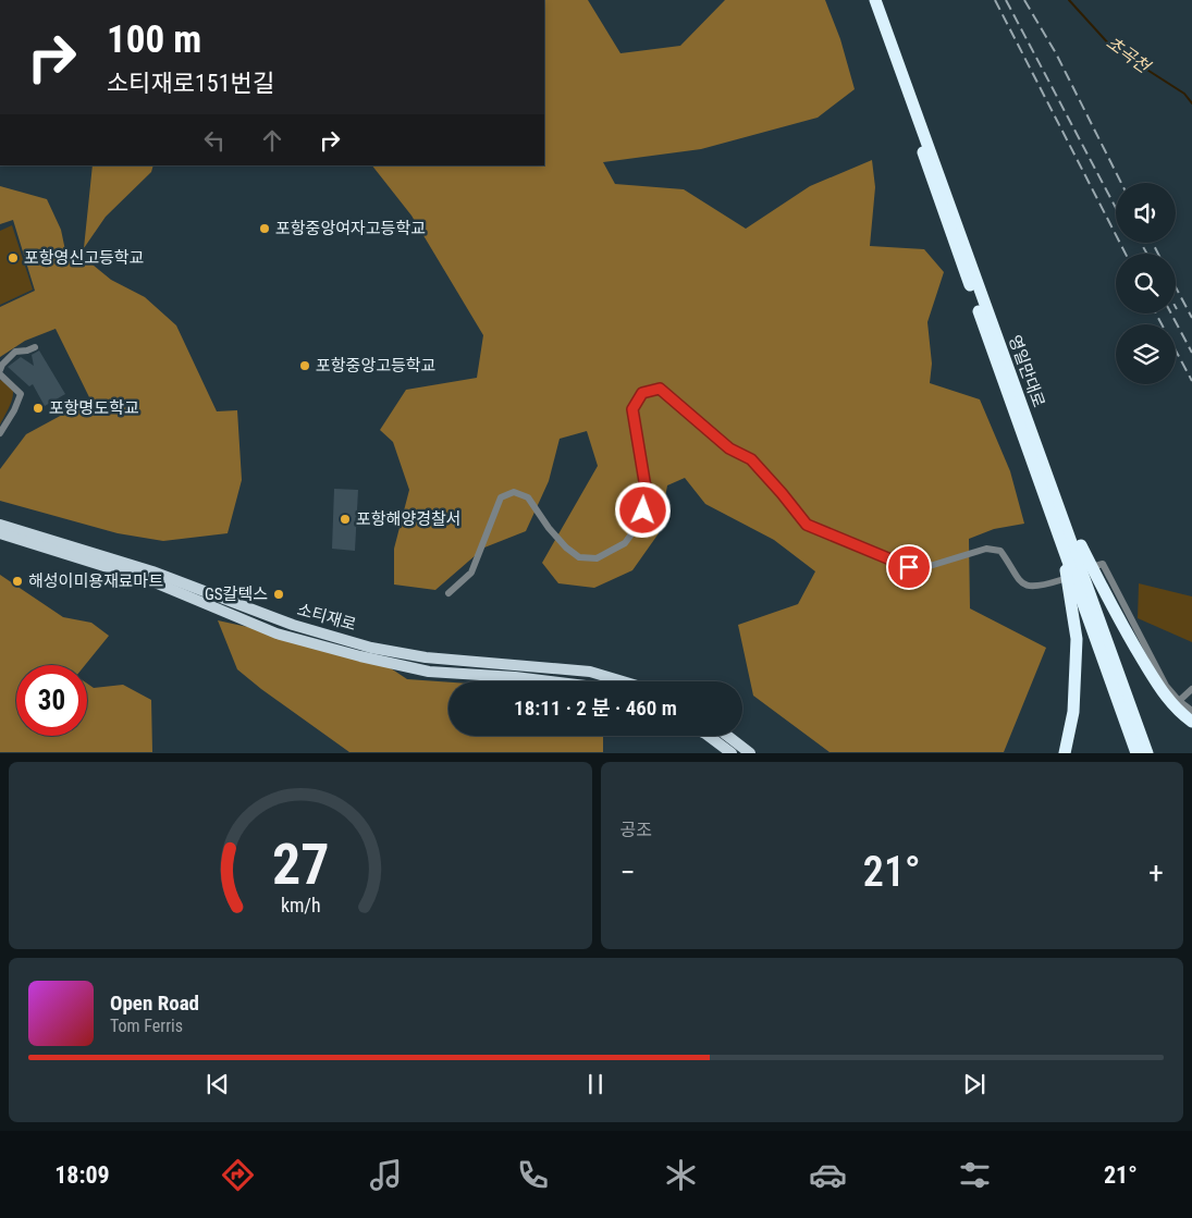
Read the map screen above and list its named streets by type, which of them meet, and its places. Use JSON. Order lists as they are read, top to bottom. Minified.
{"streets":{"highway":["영일만대로"],"main road":["소티재로"]},"water":["초곡천"],"places":["포항중앙여자고등학교","포항영신고등학교","포항중앙고등학교","포항명도학교","포항해양경찰서","해성이미용재료마트","GS칼텍스"],"page":{"turn":["100 m","소티재로151번길"],"limit":"30","trip":"18:11 · 2 분 · 460 m","tile":"공조","heat":["−","21°","+"],"song":["Open Road","Tom Ferris"],"tabs":["18:09","21°"],"gauge":["27","km/h"]}}
